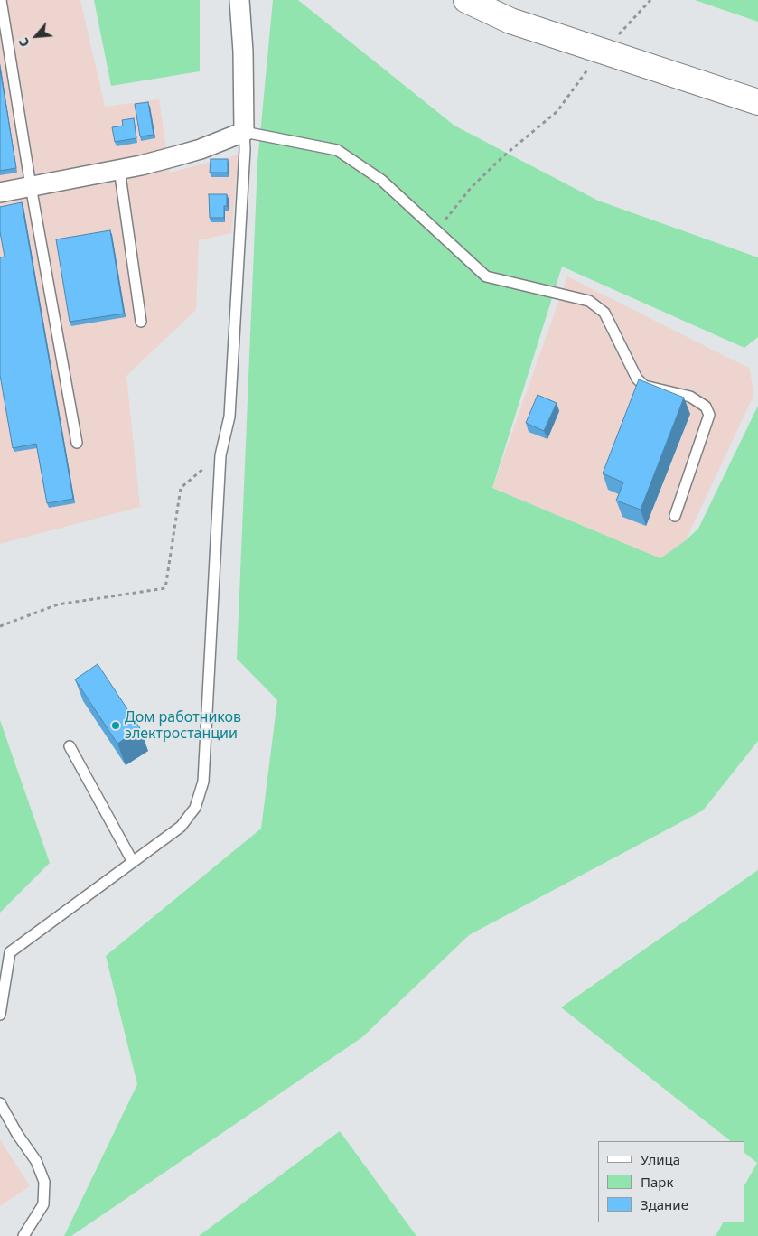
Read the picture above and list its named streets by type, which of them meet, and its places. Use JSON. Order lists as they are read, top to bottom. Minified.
{"places":["Дом работников электростанции"],"legend":["Улица","Парк","Здание"],"north":"bottom left"}
